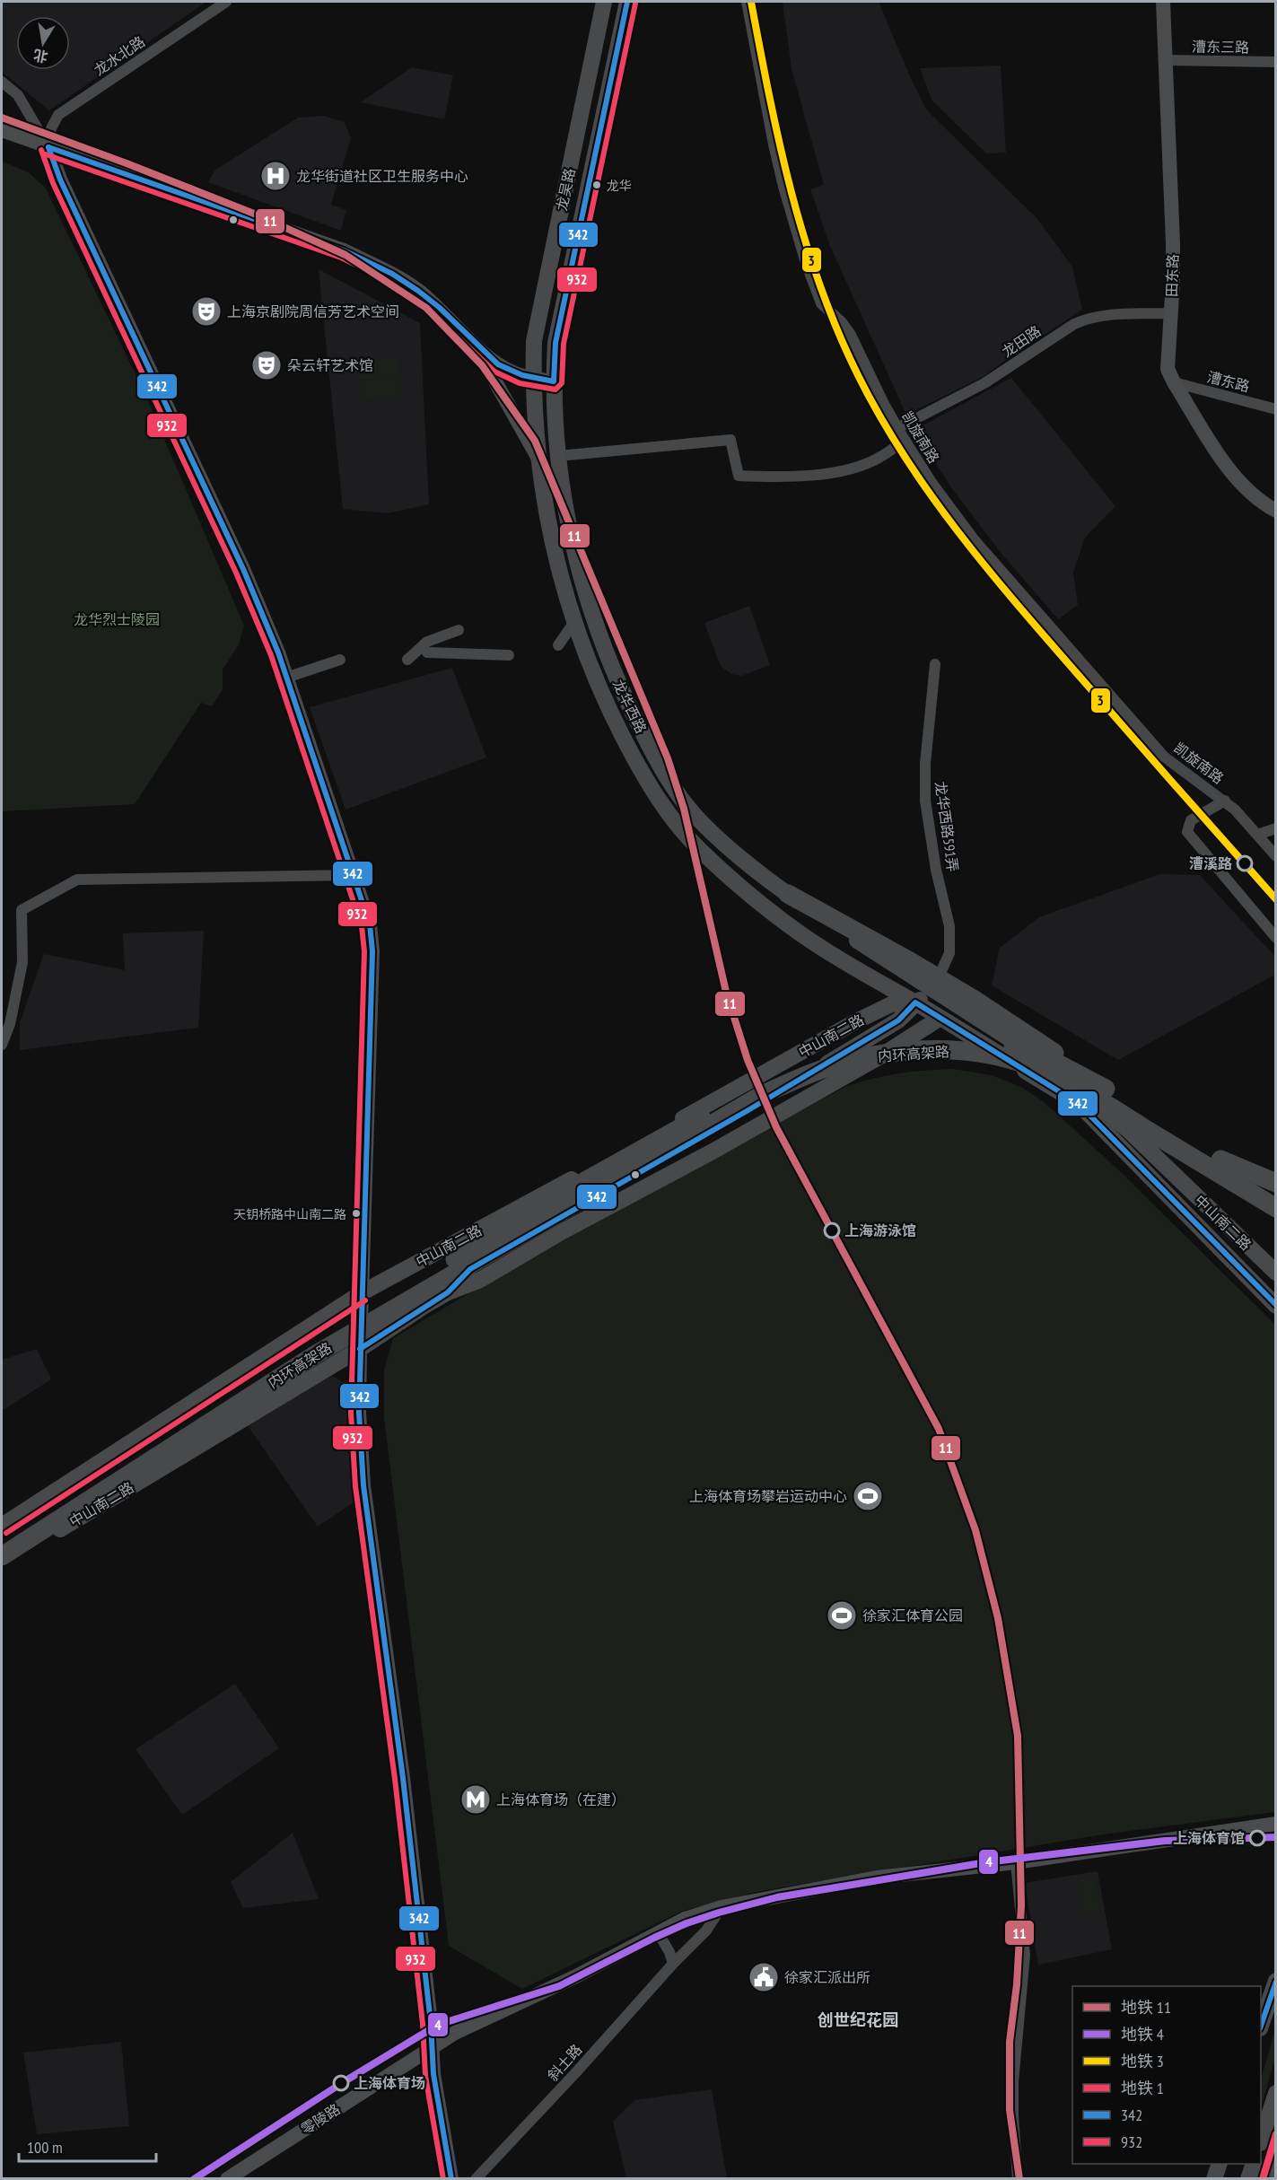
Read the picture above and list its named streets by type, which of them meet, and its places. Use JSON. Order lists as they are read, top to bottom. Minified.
{"streets":{"highway":["内环高架路"],"main road":["龙吴路","龙华西路","中山南二路"],"street":["漕东三路","龙水北路","田东路","龙田路","漕东路","凯旋南路","龙华西路591弄","斜土路","零陵路"]},"crossings":[["漕东三路","田东路"],["龙吴路","龙华西路"],["田东路","龙田路"],["田东路","漕东路"],["龙田路","凯旋南路"],["龙华西路","龙华西路591弄"],["龙华西路","中山南二路"],["龙华西路591弄","中山南二路"],["斜土路","零陵路"]],"districts":["创世纪花园"],"parks":["龙华烈士陵园"],"places":{"hospital":["龙华街道社区卫生服务中心"],"other":["龙华","漕溪路","天钥桥路中山南二路","上海游泳馆","上海体育馆","上海体育场"],"theatre":["上海京剧院周信芳艺术空间","朵云轩艺术馆"],"sports":["上海体育场攀岩运动中心","徐家汇体育公园"],"metro station":["上海体育场（在建）"],"public building":["徐家汇派出所"]},"lines":["metro line 3","transit line 342","transit line 932","metro line 11","metro line 4","metro line 1"],"legend":["地铁 11","地铁 4","地铁 3","地铁 1","342","932"],"scale_bar":"100 m","north":"bottom"}
